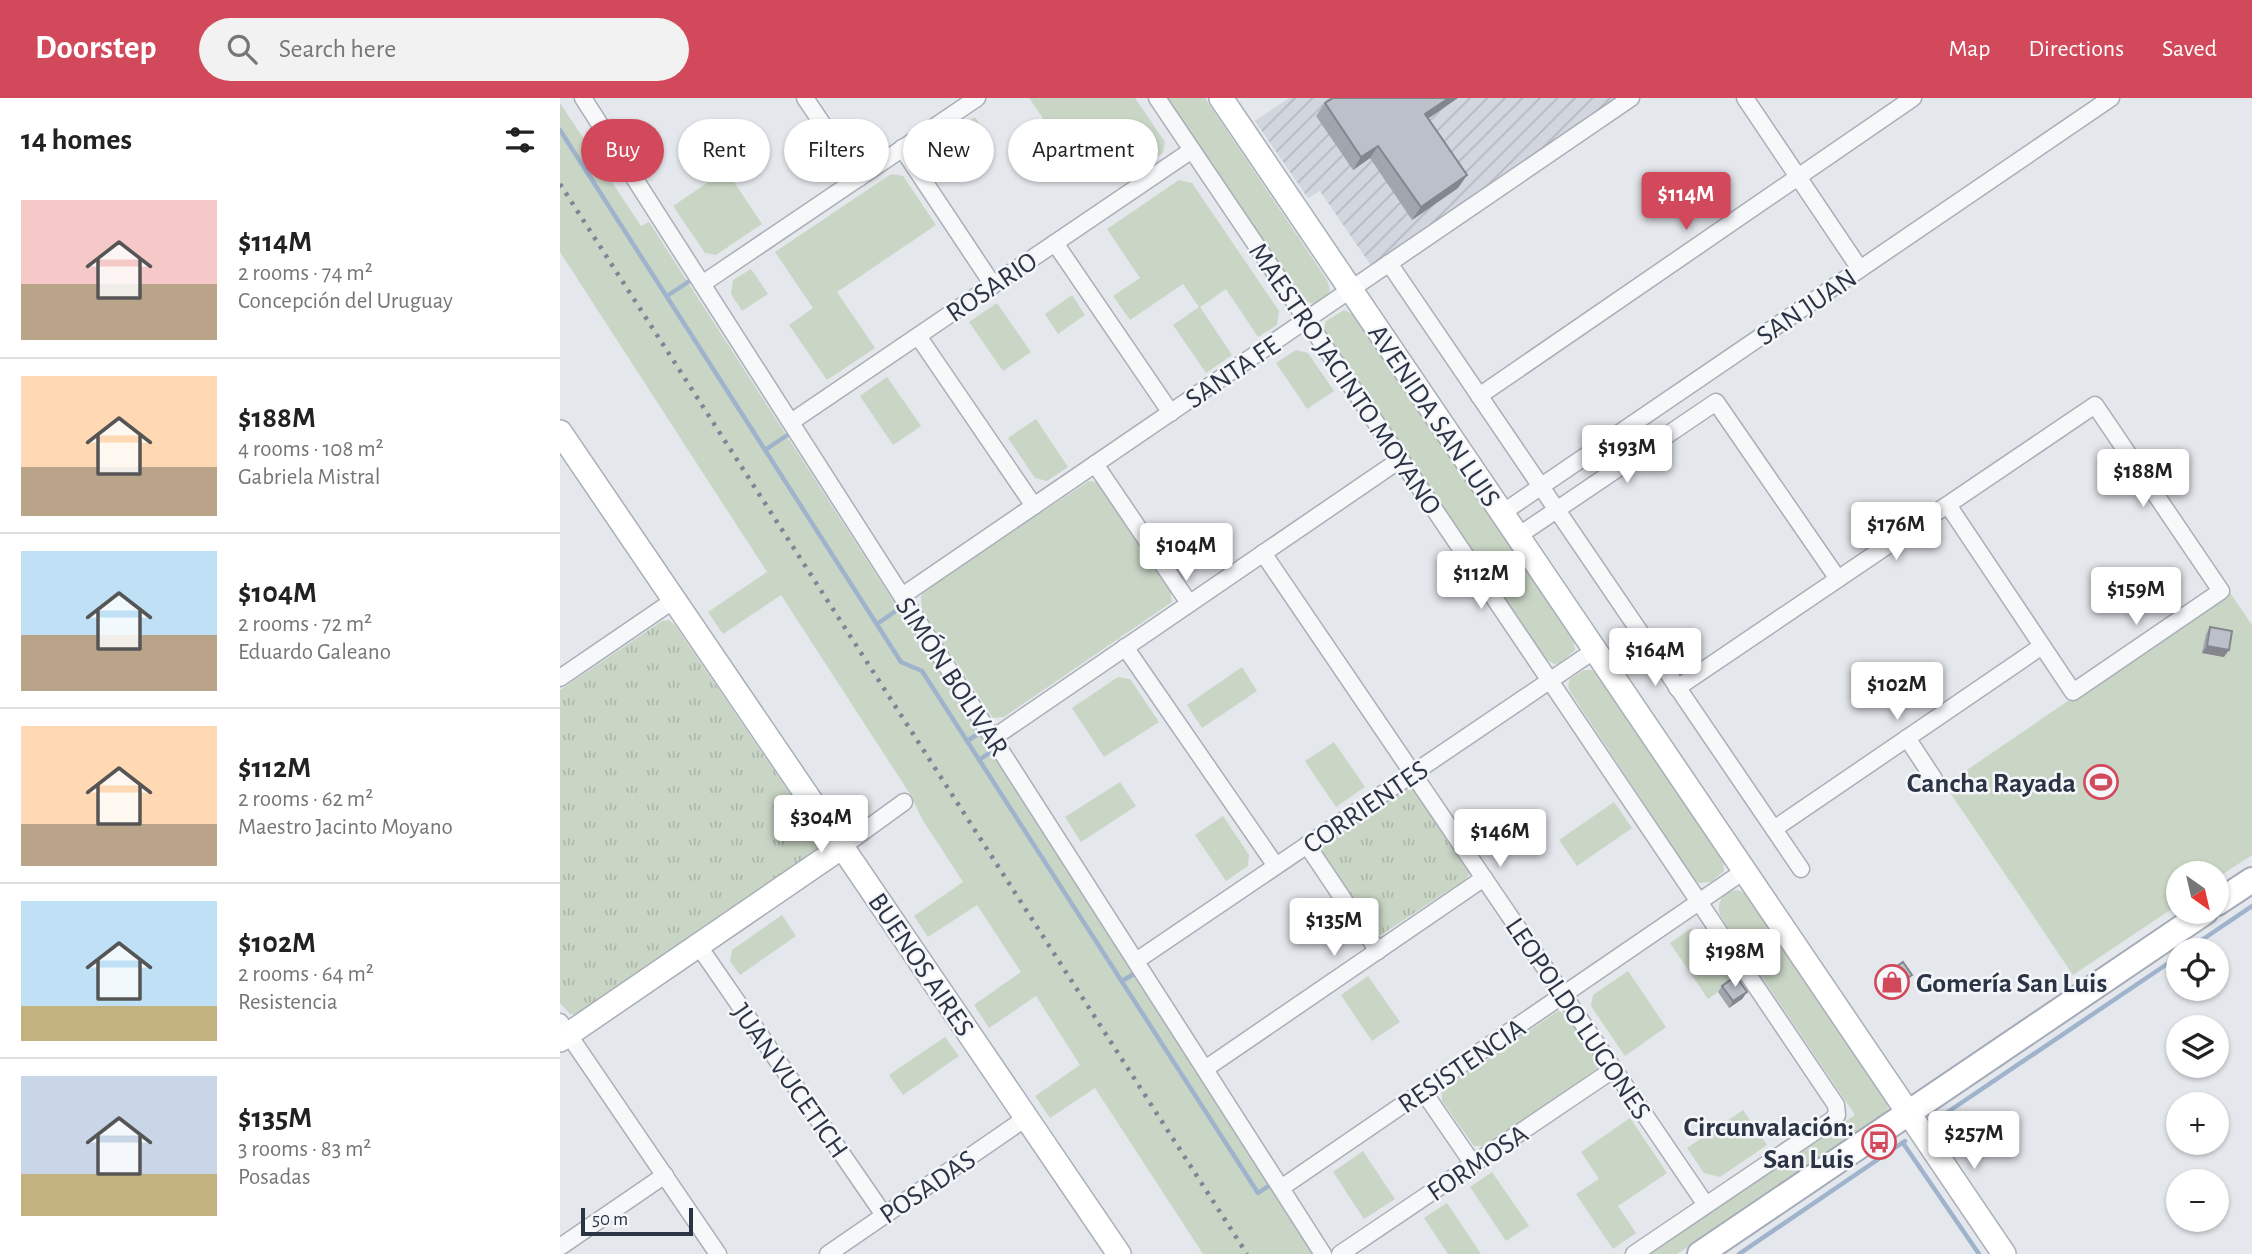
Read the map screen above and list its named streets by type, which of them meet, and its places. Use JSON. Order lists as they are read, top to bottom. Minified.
{"streets":{"main road":["AVENIDA SAN LUIS","BUENOS AIRES"],"street":["ROSARIO","SAN JUAN","SANTA FE","MAESTRO JACINTO MOYANO","SIMÓN BOLIVAR","CORRIENTES","LEOPOLDO LUGONES","RESISTENCIA","JUAN VUCETICH","FORMOSA","POSADAS"]},"crossings":[["ROSARIO","MAESTRO JACINTO MOYANO"],["ROSARIO","SIMÓN BOLIVAR"],["SAN JUAN","AVENIDA SAN LUIS"],["SANTA FE","MAESTRO JACINTO MOYANO"],["SANTA FE","AVENIDA SAN LUIS"],["SANTA FE","SIMÓN BOLIVAR"],["MAESTRO JACINTO MOYANO","CORRIENTES"],["MAESTRO JACINTO MOYANO","LEOPOLDO LUGONES"],["MAESTRO JACINTO MOYANO","RESISTENCIA"],["AVENIDA SAN LUIS","CORRIENTES"],["AVENIDA SAN LUIS","RESISTENCIA"],["SIMÓN BOLIVAR","CORRIENTES"],["SIMÓN BOLIVAR","RESISTENCIA"],["CORRIENTES","LEOPOLDO LUGONES"],["BUENOS AIRES","POSADAS"],["LEOPOLDO LUGONES","RESISTENCIA"],["LEOPOLDO LUGONES","FORMOSA"],["JUAN VUCETICH","POSADAS"]],"places":{"sports":["Cancha Rayada"],"shop":["Gomería San Luis"],"bus stop":["Circunvalación: San Luis"]},"scale_bar":"50 m","north":"bottom right","page":{"header":"Doorstep","search":"Search here","nav":["Map","Directions","Saved"],"heading":"14 homes","chip":["Buy","Rent","Filters","New","Apartment"],"price":["$114M","$193M","$188M","$176M","$104M","$112M","$159M","$164M","$102M","$304M","$146M","$135M","$198M","$257M"],"list":[{"name":"$114M","note":"2 rooms · 74 m² · Concepción del Uruguay"},{"name":"$188M","note":"4 rooms · 108 m² · Gabriela Mistral"},{"name":"$104M","note":"2 rooms · 72 m² · Eduardo Galeano"},{"name":"$112M","note":"2 rooms · 62 m² · Maestro Jacinto Moyano"},{"name":"$102M","note":"2 rooms · 64 m² · Resistencia"},{"name":"$135M","note":"3 rooms · 83 m² · Posadas"}],"map_buttons":["+","−"],"scale":"50 m"}}
